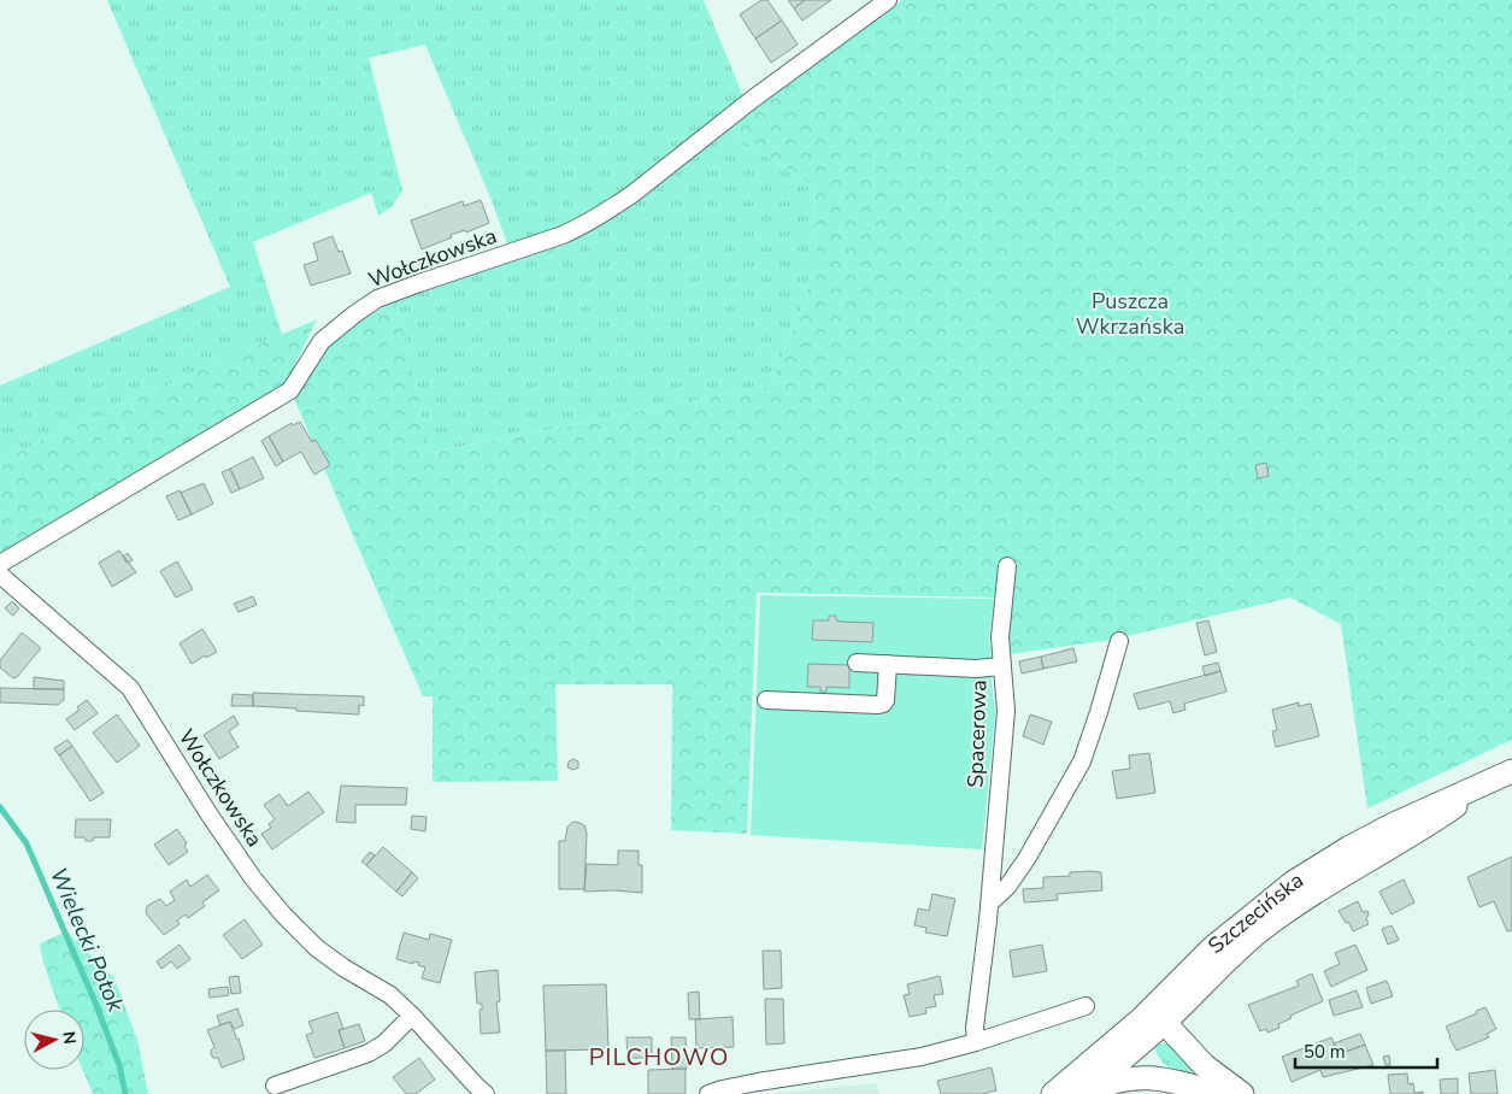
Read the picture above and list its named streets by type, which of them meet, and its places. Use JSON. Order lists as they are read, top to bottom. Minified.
{"streets":{"main road":["Szczecińska"],"street":["Wołczkowska","Spacerowa"]},"districts":["PILCHOWO"],"water":["Wielecki Potok"],"parks":["Puszcza Wkrzańska"],"scale_bar":"50 m","north":"right"}
